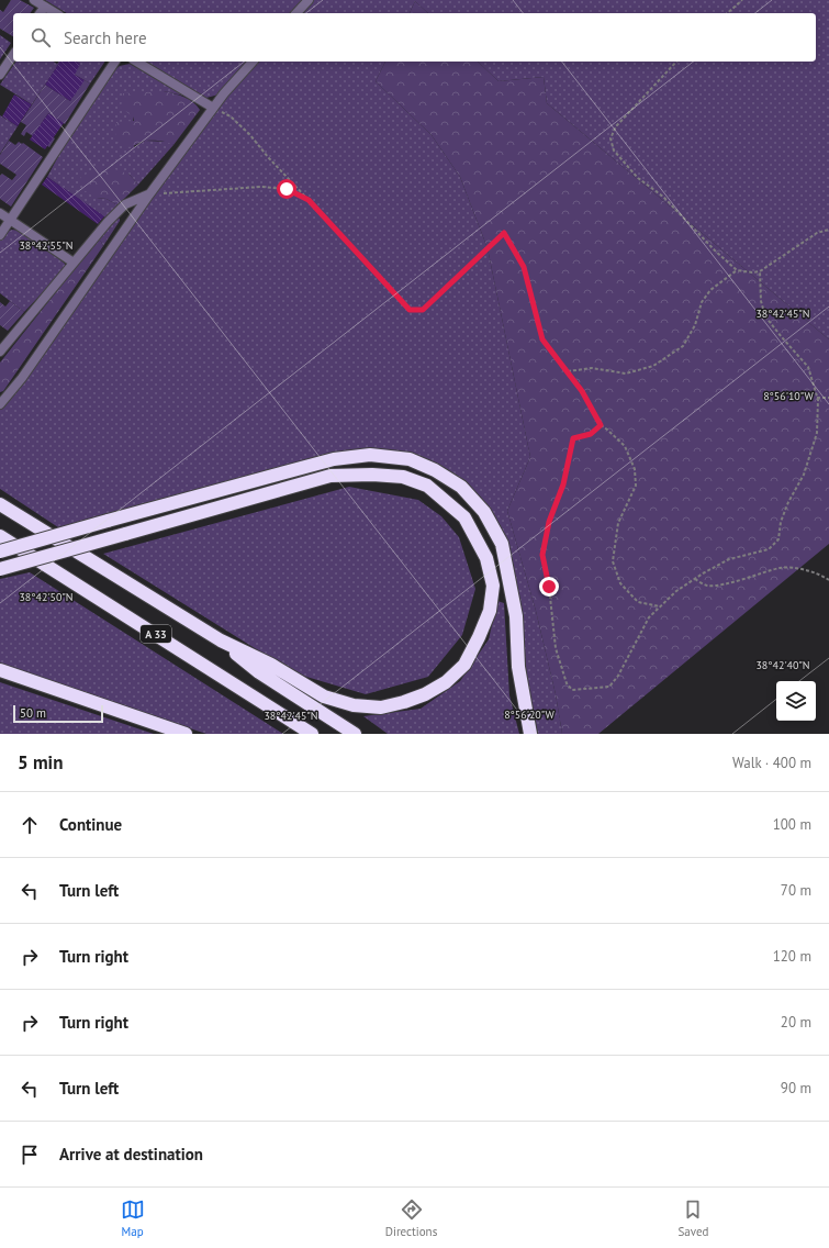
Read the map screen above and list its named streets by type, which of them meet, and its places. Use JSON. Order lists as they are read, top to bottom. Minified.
{"streets":{"highway":["A 33"]},"scale_bar":"50 m","page":{"search":"Search here","scale":"50 m","heading":["5 min","Walk · 400 m"],"list":[["Continue","100 m"],["Turn left","70 m"],["Turn right","120 m"],["Turn right","20 m"],["Turn left","90 m"],"Arrive at destination"],"nav":["Map","Directions","Saved"]},"coordinates":["38°42'55\"N","38°42'45\"N","8°56'10\"W","38°42'50\"N","38°42'40\"N","8°56'20\"W"]}
